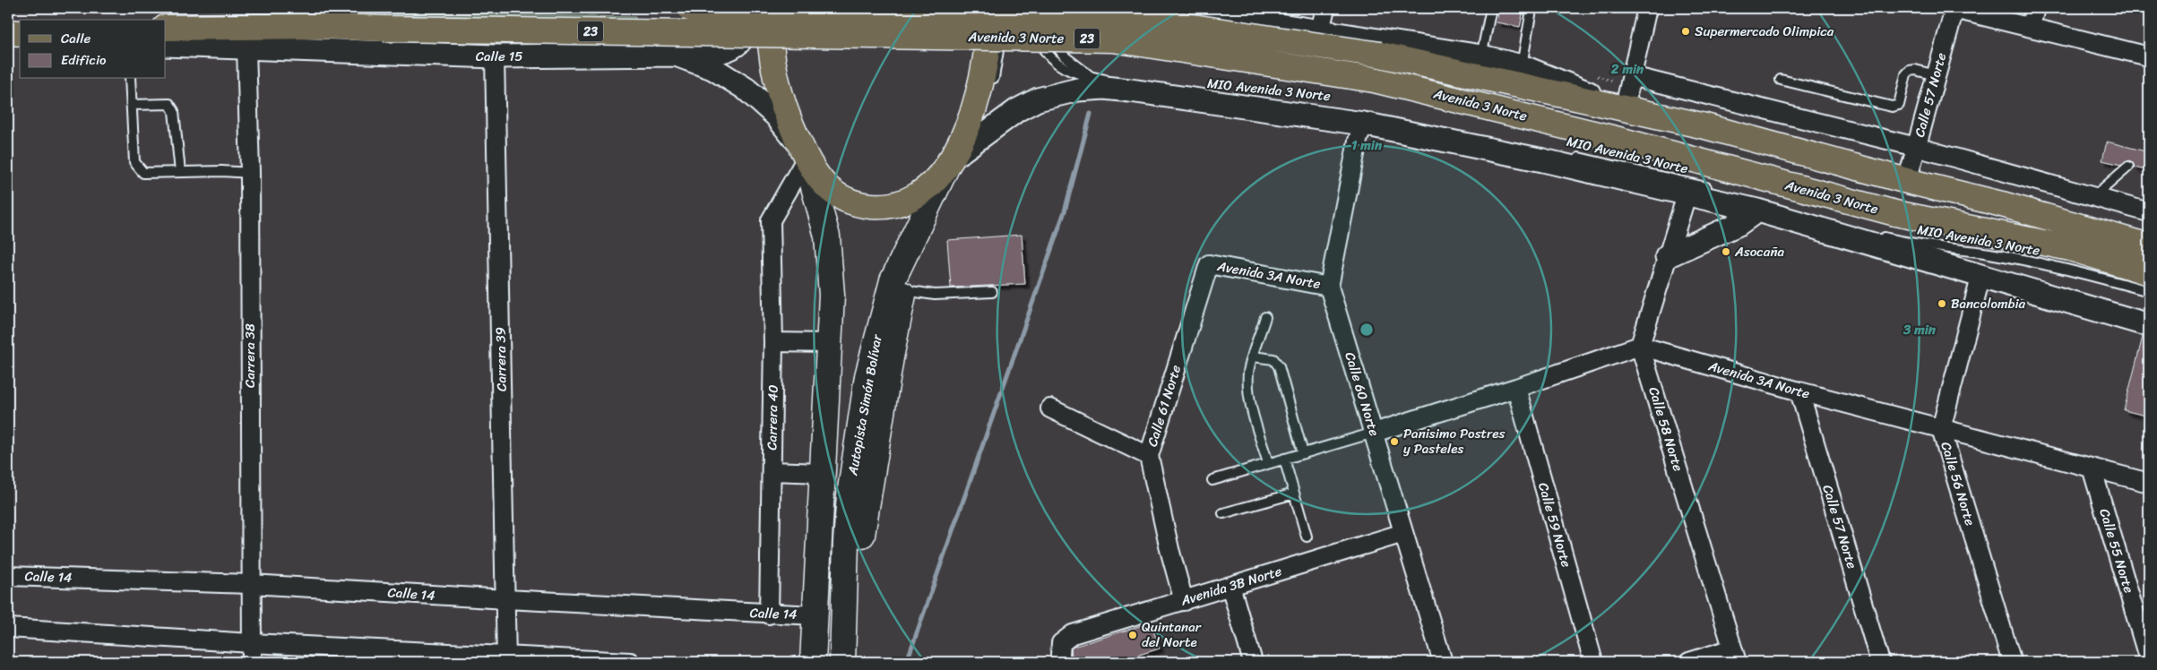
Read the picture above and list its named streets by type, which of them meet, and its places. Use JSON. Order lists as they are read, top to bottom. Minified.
{"streets":{"main road":["23","Avenida 3 Norte","Calle 15","Autopista Simón Bolívar"],"street":["Calle 57 Norte","Avenida 3A Norte","Carrera 38","Carrera 39","Calle 60 Norte","Calle 61 Norte","Carrera 40","Calle 58 Norte","Calle 56 Norte","Calle 59 Norte","Calle 55 Norte","Calle 14","Avenida 3B Norte"],"lane":["MIO Avenida 3 Norte"]},"crossings":[["Avenida 3 Norte","Calle 15"],["Avenida 3 Norte","Calle 57 Norte"],["Calle 15","Carrera 38"],["Calle 15","Carrera 39"],["Calle 15","Carrera 40"],["MIO Avenida 3 Norte","Calle 60 Norte"],["Calle 57 Norte","Avenida 3A Norte"],["Avenida 3A Norte","Calle 60 Norte"],["Avenida 3A Norte","Calle 61 Norte"],["Avenida 3A Norte","Calle 58 Norte"],["Avenida 3A Norte","Calle 56 Norte"],["Avenida 3A Norte","Calle 55 Norte"],["Carrera 38","Calle 14"],["Carrera 39","Calle 14"],["Calle 60 Norte","Avenida 3B Norte"],["Calle 61 Norte","Avenida 3B Norte"],["Carrera 40","Calle 14"]],"places":["Supermercado Olimpica","Asocaña","Bancolombia","Panisimo Postres y Pasteles","Quintanar del Norte"],"legend":["Calle","Edificio"],"rings":["2 min","1 min","3 min"]}
